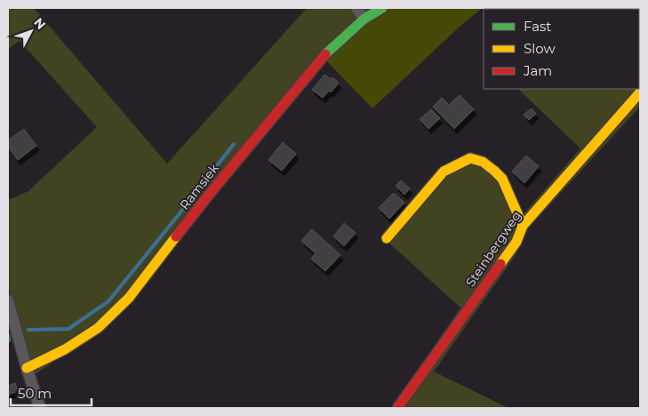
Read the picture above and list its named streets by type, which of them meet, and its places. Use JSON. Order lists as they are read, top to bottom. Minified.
{"streets":{"street":["Ramsiek","Steinbergweg"]},"legend":["Fast","Slow","Jam"],"scale_bar":"50 m","north":"top right"}
